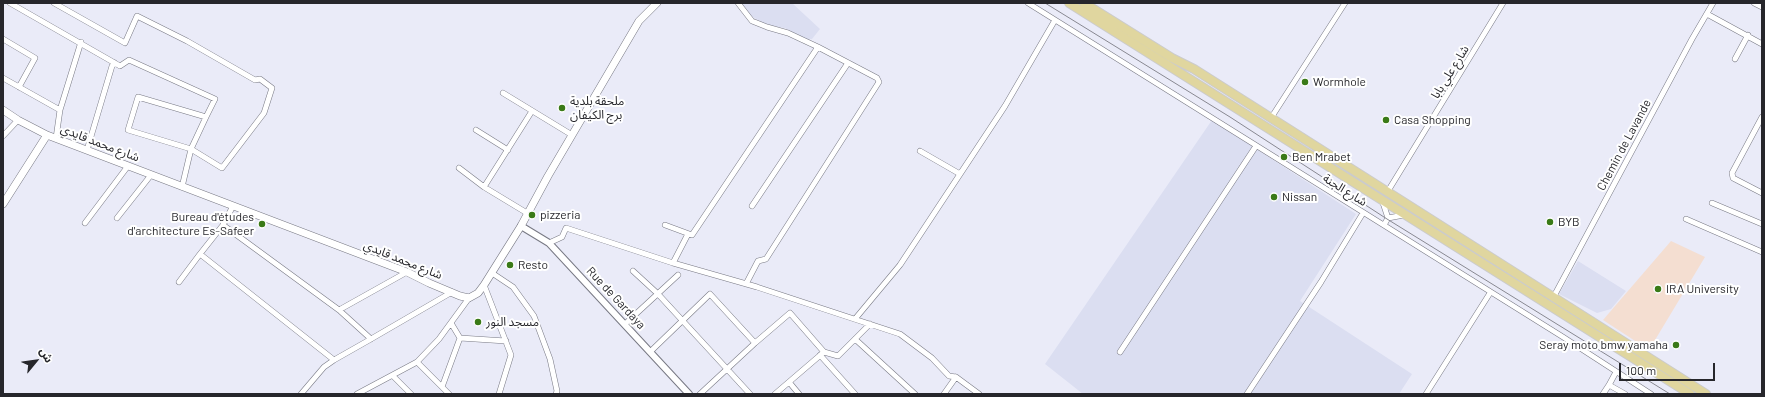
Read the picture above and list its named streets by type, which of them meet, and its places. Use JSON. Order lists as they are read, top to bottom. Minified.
{"streets":{"main road":["شارع محمد قايدي"],"street":["شارع علي بابا","Chemin de Lavande","شارع الجنة","Rue de Gardaya"]},"places":["Wormhole","ملحقة بلدية برج الكيفان","Casa Shopping","Ben Mrabet","Nissan","pizzeria","BYB","Bureau d'études d'architecture Es-Safeer","Resto","IRA University","مسجد النور","Seray moto bmw yamaha"],"scale_bar":"100 m","north":"top right"}
